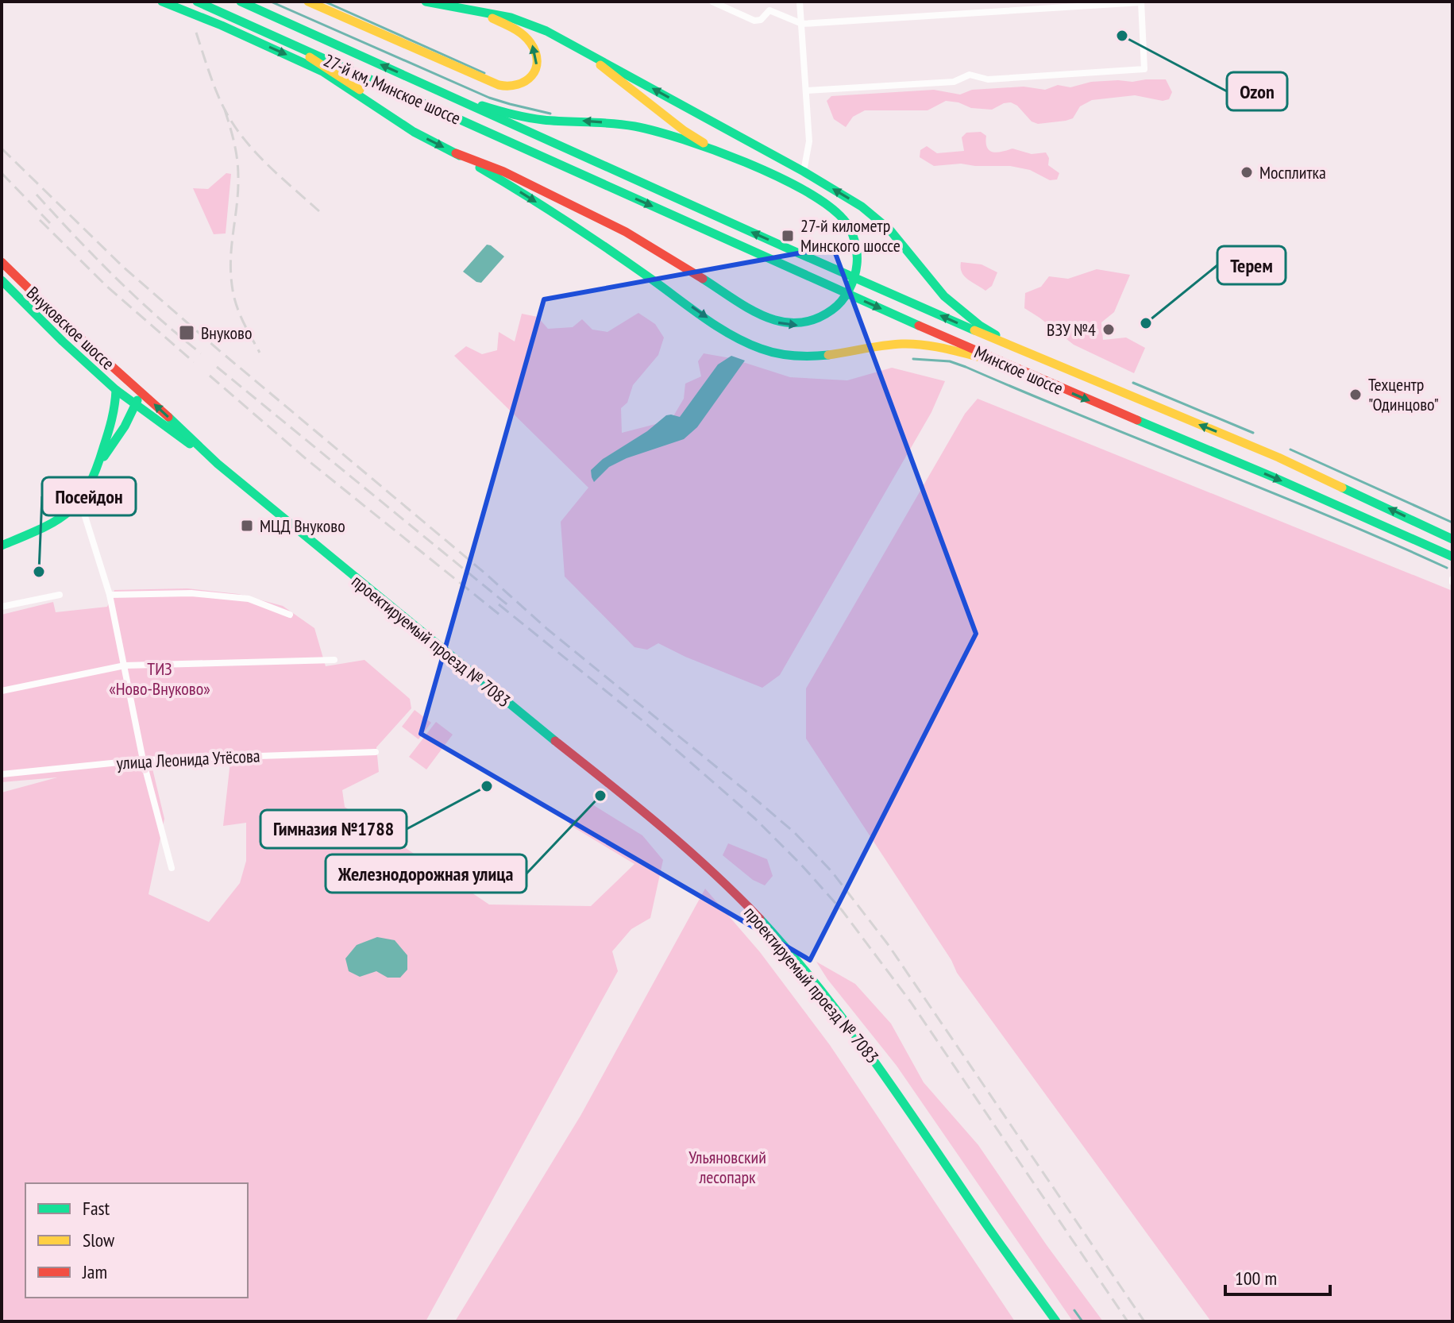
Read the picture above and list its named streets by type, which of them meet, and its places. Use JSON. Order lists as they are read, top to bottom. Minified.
{"streets":{"main road":["27-й км, Минское шоссе","Внуковское шоссе","Минское шоссе","проектируемый проезд № 7083"],"street":["улица Леонида Утёсова"]},"crossings":[["27-й км, Минское шоссе","Минское шоссе"],["Внуковское шоссе","проектируемый проезд № 7083"]],"parks":["ТИЗ «Ново-Внуково»","Ульяновский лесопарк"],"places":{"other":["Ozon","Мосплитка","Терем","ВЗУ №4","Техцентр \"Одинцово\"","Посейдон","Гимназия №1788","Железнодорожная улица"],"transit":["27-й километр Минского шоссе","Внуково","МЦД Внуково"]},"legend":["Fast","Slow","Jam"],"scale_bar":"100 m"}
